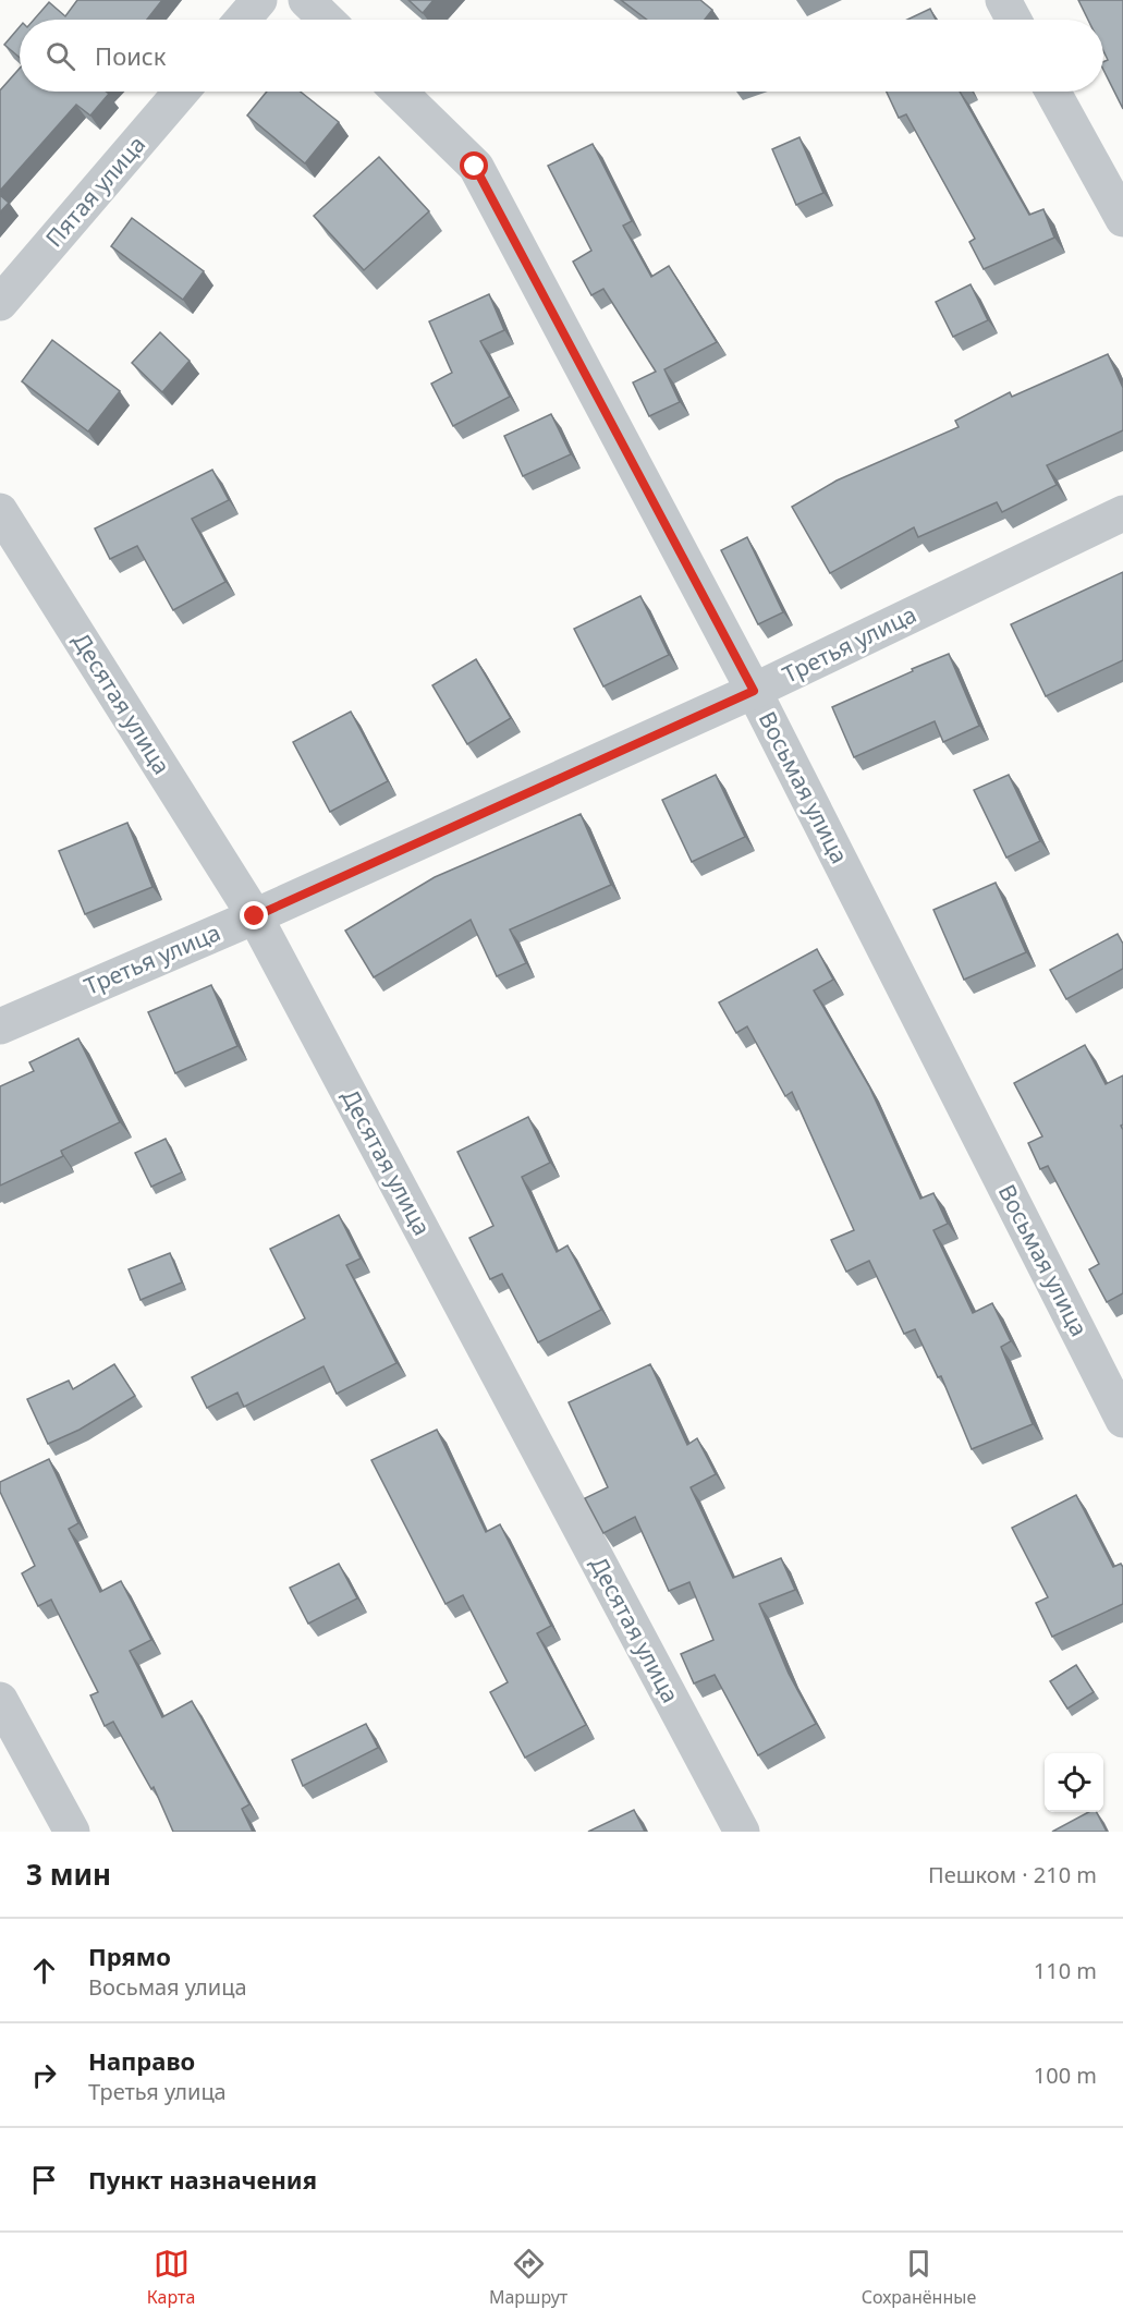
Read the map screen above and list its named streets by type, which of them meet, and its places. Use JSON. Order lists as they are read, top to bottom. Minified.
{"streets":{"street":["Пятая улица","Третья улица","Десятая улица","Восьмая улица"]},"crossings":[["Третья улица","Десятая улица"],["Третья улица","Восьмая улица"]],"page":{"search":"Поиск","heading":["3 мин","Пешком · 210 m"],"list":[["Прямо","Восьмая улица","110 m"],["Направо","Третья улица","100 m"],"Пункт назначения"],"nav":["Карта","Маршрут","Сохранённые"]}}
